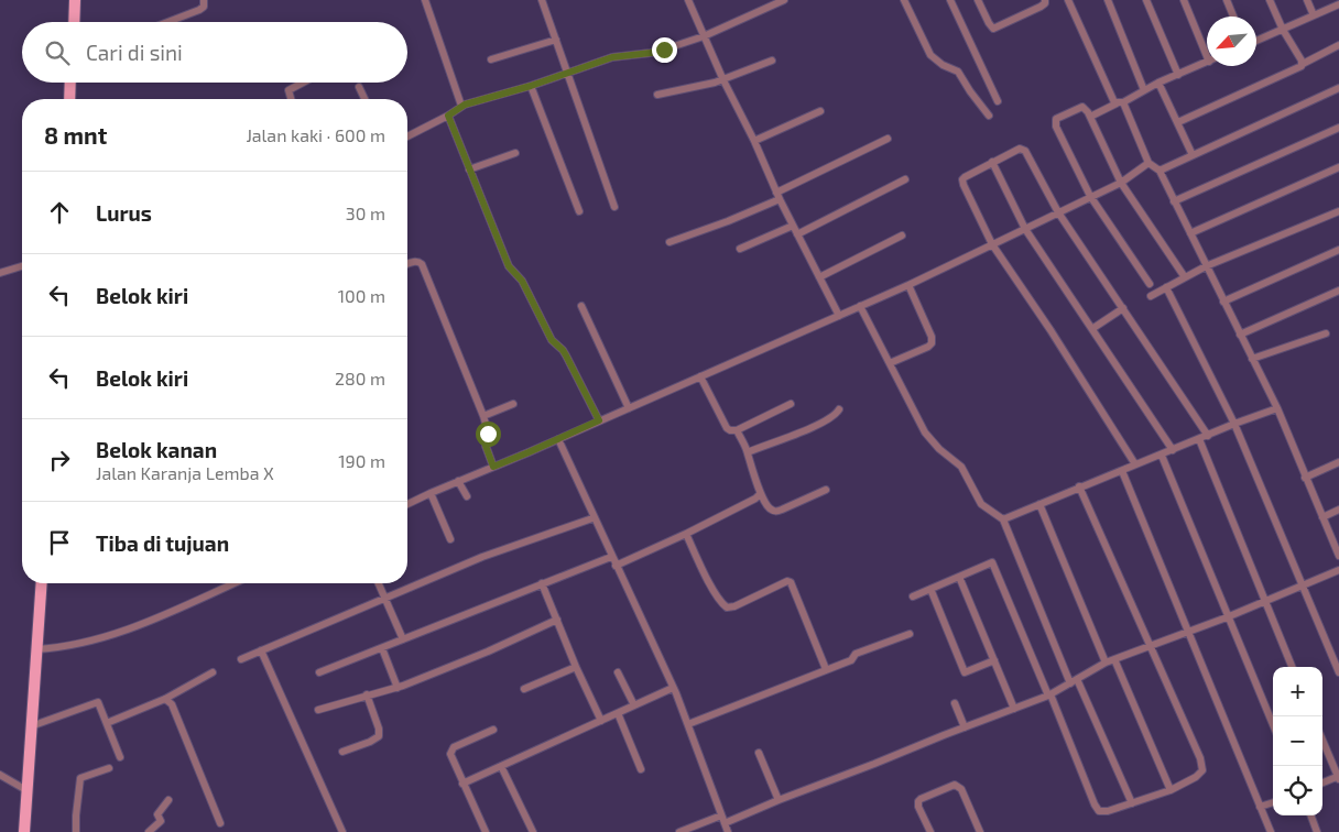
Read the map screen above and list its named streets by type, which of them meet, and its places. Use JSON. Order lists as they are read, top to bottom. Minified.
{"north":"bottom left","page":{"search":"Cari di sini","heading":["8 mnt","Jalan kaki · 600 m"],"list":[["Lurus","30 m"],["Belok kiri","100 m"],["Belok kiri","280 m"],["Belok kanan","Jalan Karanja Lemba X","190 m"],"Tiba di tujuan"],"map_buttons":["+","−"]}}
